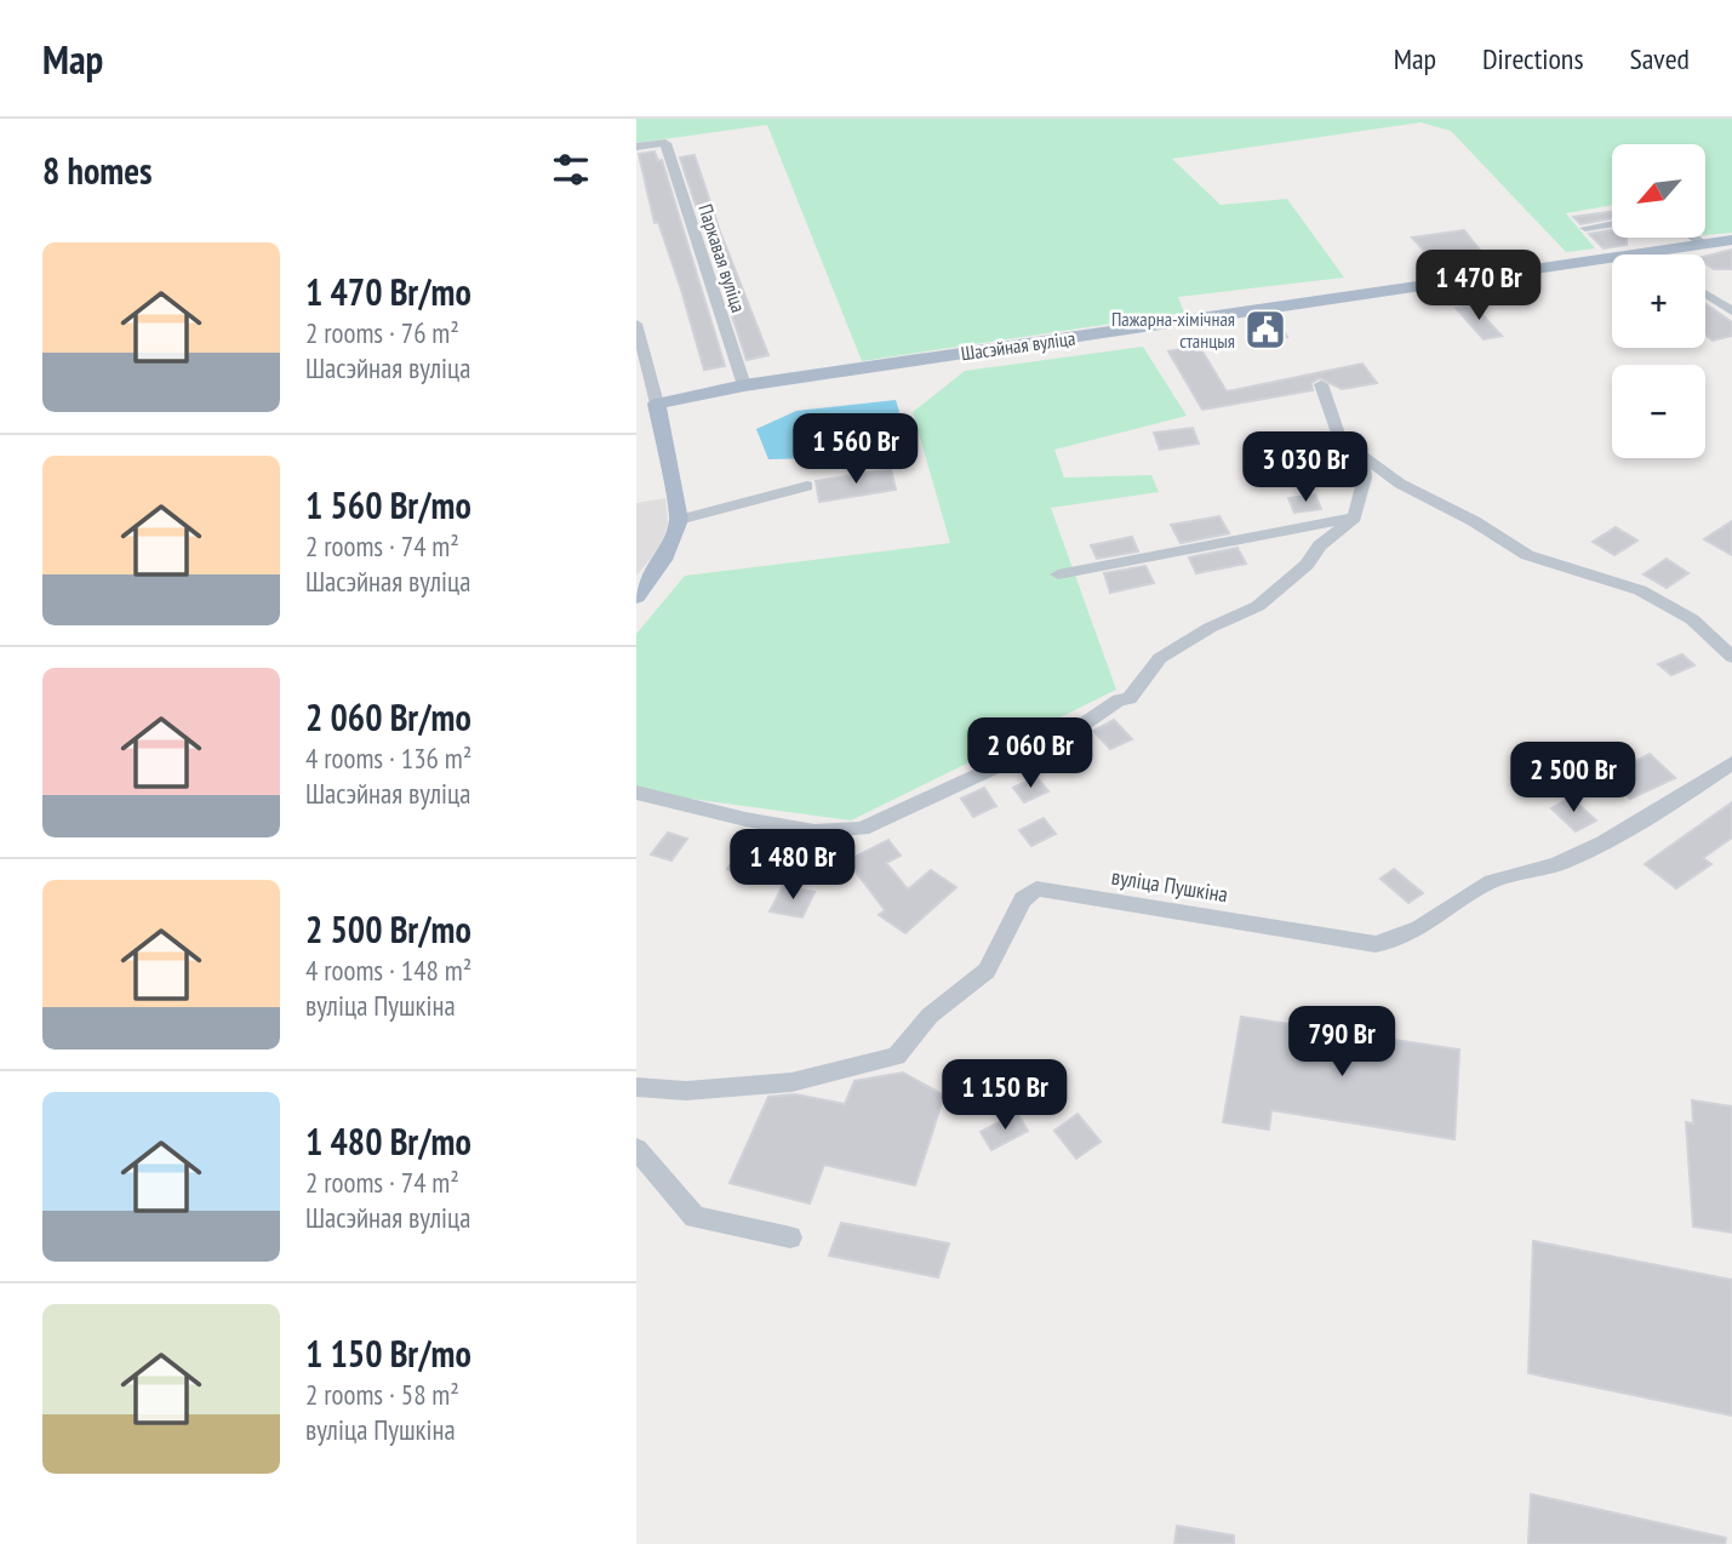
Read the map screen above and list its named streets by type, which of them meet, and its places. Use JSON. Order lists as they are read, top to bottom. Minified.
{"streets":{"main road":["Шасэйная вуліца"],"street":["Паркавая вуліца","вуліца Пушкіна"]},"crossings":[["Паркавая вуліца","Шасэйная вуліца"]],"places":{"public building":["Пажарна-хімічная станцыя"]},"north":"bottom left","page":{"header":"Map","nav":["Map","Directions","Saved"],"heading":"8 homes","map_buttons":["+","−"],"list":[{"name":"1 470 Br/mo","note":"2 rooms · 76 m² · Шасэйная вуліца"},{"name":"1 560 Br/mo","note":"2 rooms · 74 m² · Шасэйная вуліца"},{"name":"2 060 Br/mo","note":"4 rooms · 136 m² · Шасэйная вуліца"},{"name":"2 500 Br/mo","note":"4 rooms · 148 m² · вуліца Пушкіна"},{"name":"1 480 Br/mo","note":"2 rooms · 74 m² · Шасэйная вуліца"},{"name":"1 150 Br/mo","note":"2 rooms · 58 m² · вуліца Пушкіна"}],"price":["1 470 Br","1 560 Br","3 030 Br","2 060 Br","2 500 Br","1 480 Br","790 Br","1 150 Br"]}}
